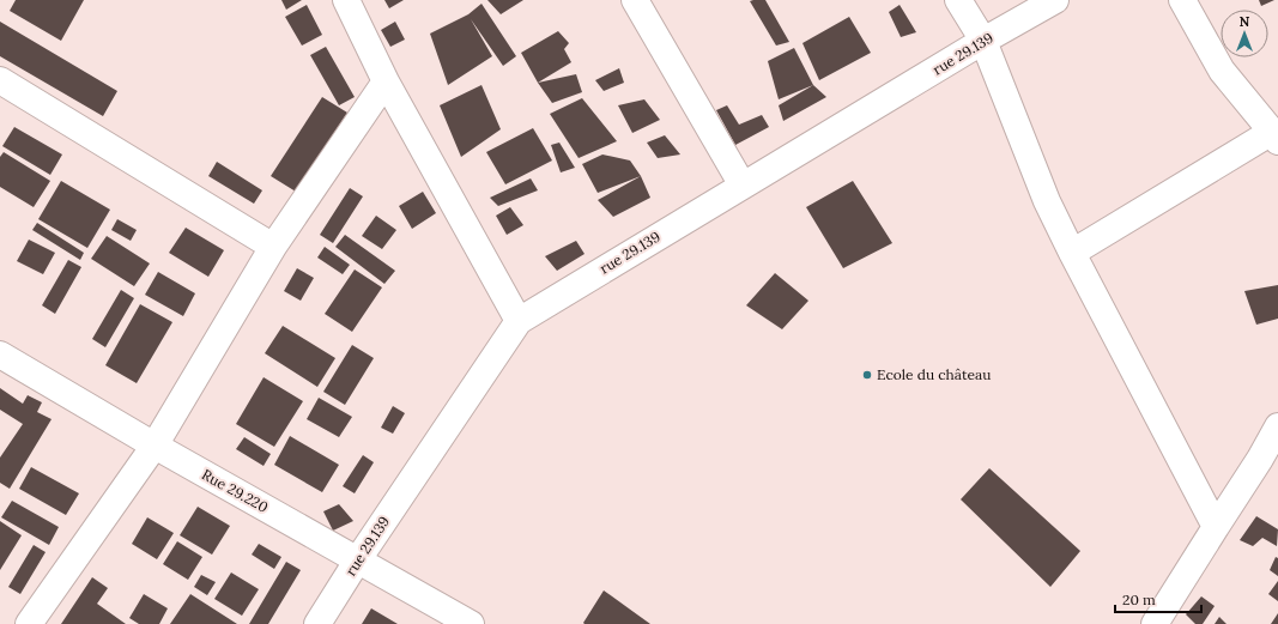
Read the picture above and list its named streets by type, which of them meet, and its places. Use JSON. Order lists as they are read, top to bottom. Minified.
{"streets":{"street":["rue 29.139","Rue 29.220"]},"crossings":[["rue 29.139","Rue 29.220"]],"places":["Ecole du château"],"scale_bar":"20 m","north":"top"}
